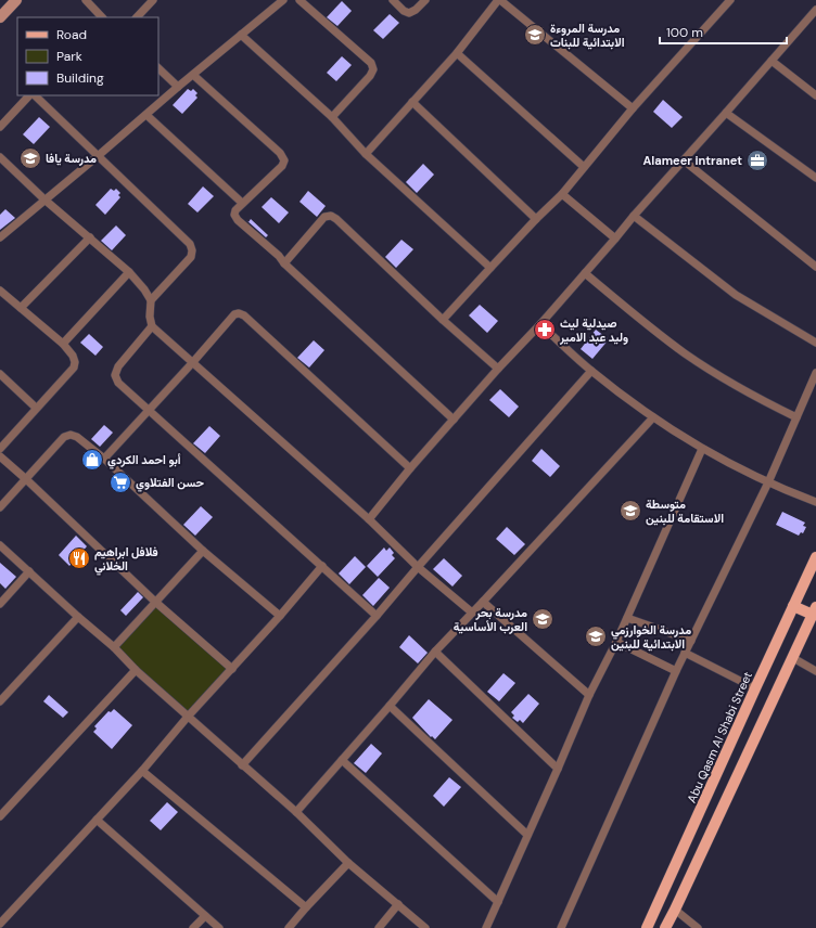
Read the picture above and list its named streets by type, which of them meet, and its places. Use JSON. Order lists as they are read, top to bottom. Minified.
{"streets":{"main road":["Abu Qasm Al Shabi Street"]},"places":{"school or university":["مدرسة المروءة الابتدائية للبنات","مدرسة يافا","متوسطة الاستقامة للبنين","مدرسة بحر العرب الأساسية","مدرسة الخوارزمي الابتدائية للبنين"],"office":["Alameer intranet"],"pharmacy":["صيدلية ليث وليد عبد الامير"],"shop":["أبو احمد الكردي"],"supermarket":["حسن الفتلاوي"],"restaurant":["فلافل ابراهيم الخلاني"]},"legend":["Road","Park","Building"],"scale_bar":"100 m"}
